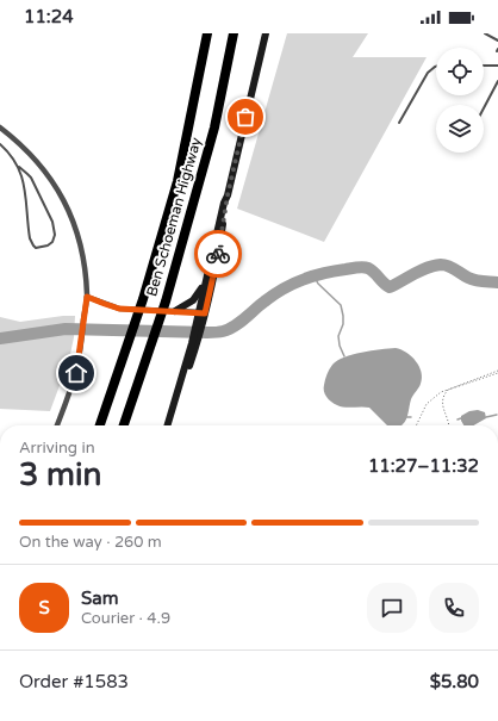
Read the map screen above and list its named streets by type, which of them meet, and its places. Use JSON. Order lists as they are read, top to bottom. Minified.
{"streets":{"highway":["Ben Schoeman Highway"]},"page":{"status":"11:24","heading":["3 min","Arriving in","11:27–11:32"],"panel":["Sam","Courier · 4.9","Order #1583","$5.80"],"bar":"On the way · 260 m","round":"S"}}
